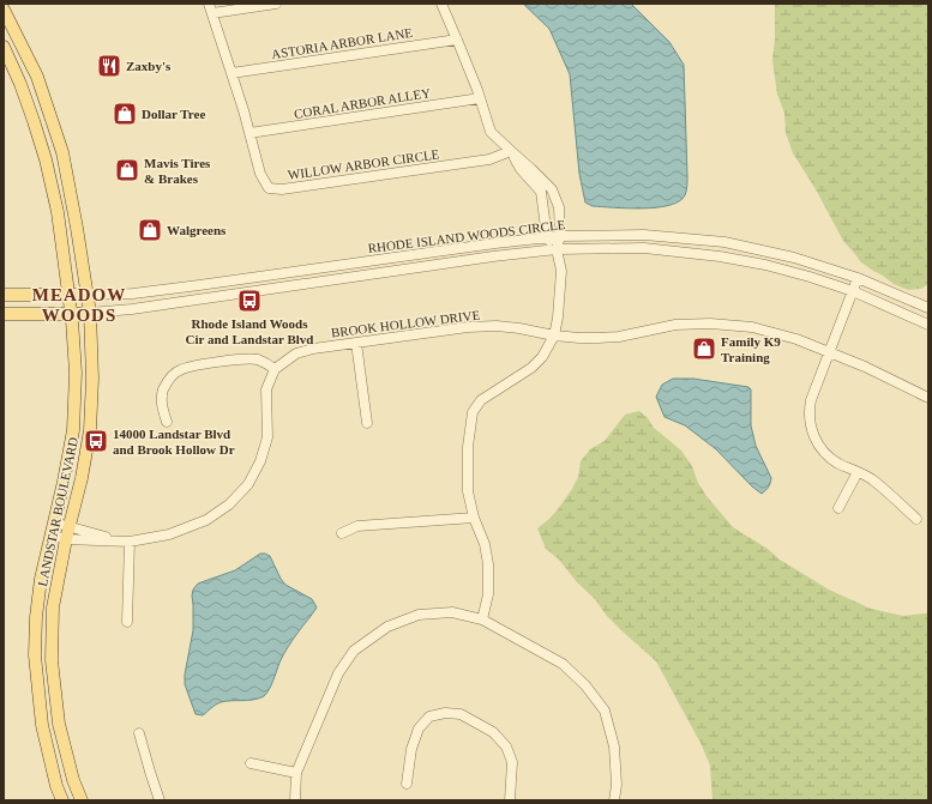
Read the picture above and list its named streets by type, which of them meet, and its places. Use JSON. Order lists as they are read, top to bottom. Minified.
{"streets":{"main road":["LANDSTAR BOULEVARD"],"street":["ASTORIA ARBOR LANE","CORAL ARBOR ALLEY","WILLOW ARBOR CIRCLE","RHODE ISLAND WOODS CIRCLE","BROOK HOLLOW DRIVE"]},"crossings":[["ASTORIA ARBOR LANE","WILLOW ARBOR CIRCLE"],["CORAL ARBOR ALLEY","WILLOW ARBOR CIRCLE"],["RHODE ISLAND WOODS CIRCLE","LANDSTAR BOULEVARD"]],"districts":["MEADOW WOODS"],"places":{"restaurant":["Zaxby's"],"shop":["Dollar Tree","Mavis Tires & Brakes","Walgreens","Family K9 Training"],"bus stop":["Rhode Island Woods Cir and Landstar Blvd","14000 Landstar Blvd and Brook Hollow Dr"]}}
